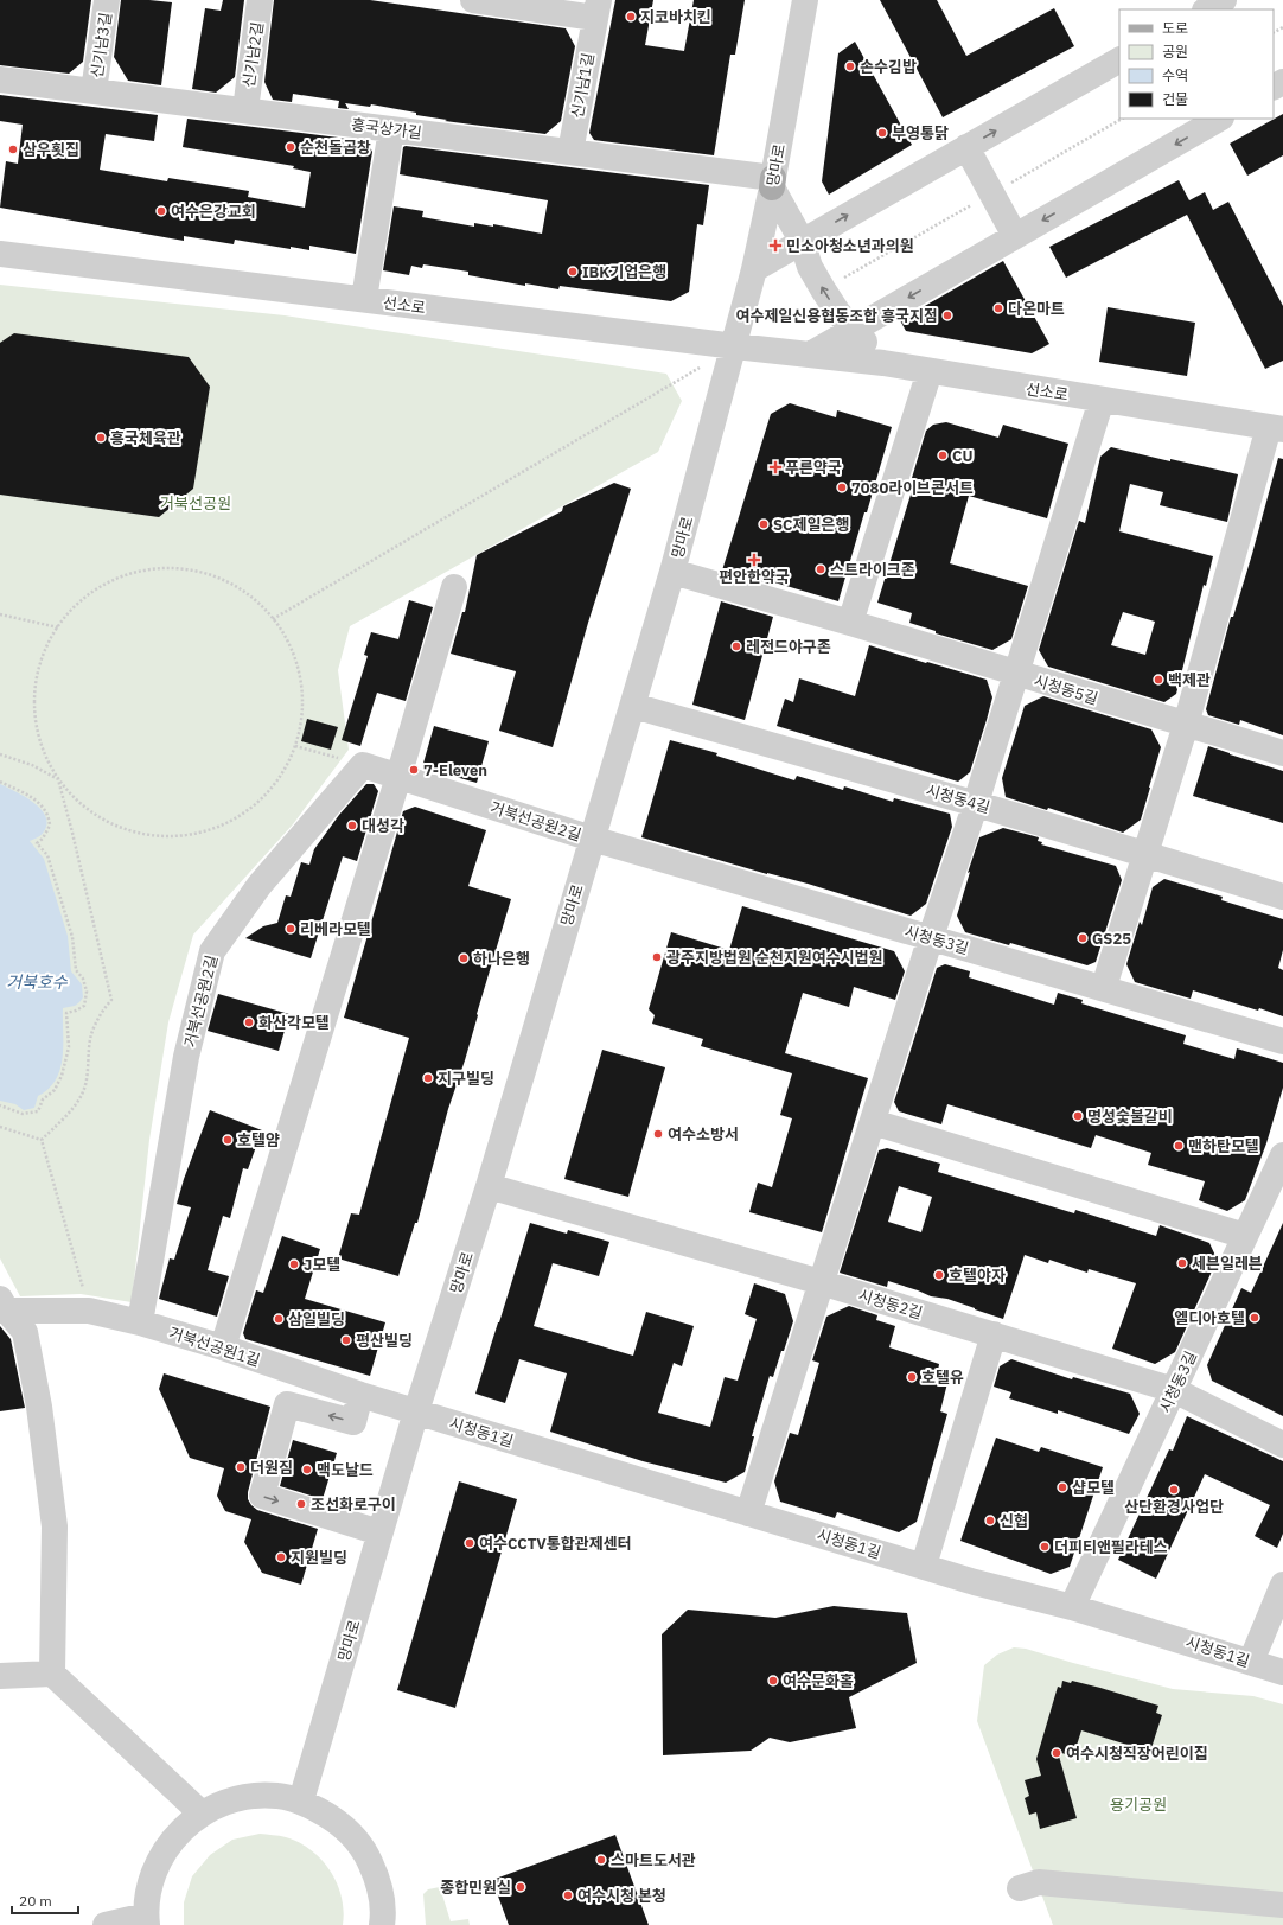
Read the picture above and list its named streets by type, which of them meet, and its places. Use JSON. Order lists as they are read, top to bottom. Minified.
{"streets":{"street":["신기남3길","신기남2길","신기남1길","흥국상가길","망마로","선소로","시청동5길","시청동4길","거북선공원2길","시청동3길","시청동2길","거북선공원1길","시청동1길"]},"crossings":[["신기남3길","흥국상가길"],["신기남2길","흥국상가길"],["신기남1길","흥국상가길"],["흥국상가길","망마로"],["망마로","선소로"],["망마로","시청동5길"],["망마로","시청동4길"],["망마로","거북선공원2길"],["망마로","시청동3길"],["망마로","시청동2길"],["망마로","거북선공원1길"],["망마로","시청동1길"],["거북선공원2길","시청동3길"],["거북선공원2길","거북선공원1길"],["시청동3길","시청동2길"],["시청동3길","시청동1길"],["거북선공원1길","시청동1길"]],"water":["거북호수"],"parks":["거북선공원","용기공원"],"places":{"other":["지코바치킨","손수김밥","부영통닭","순천돌곱창","삼우횟집","여수은강교회","IBK기업은행","다온마트","여수제일신용협동조합 흥국지점","흥국체육관","CU","7080라이브콘서트","SC제일은행","스트라이크존","레전드야구존","백제관","7-Eleven","대성각","리베라모텔","GS25","광주지방법원 순천지원여수시법원","하나은행","화산각모텔","지구빌딩","명성숯불갈비","여수소방서","호텔얌","맨하탄모텔","세븐일레븐","J모텔","호텔야자","엘디아호텔","삼일빌딩","평산빌딩","호텔유","더원짐","맥도날드","샵모텔","산단환경사업단","조선화로구이","신협","여수CCTV통합관제센터","더피티앤필라테스","지원빌딩","여수문화홀","여수시청직장어린이집","스마트도서관","종합민원실","여수시청 본청"],"health":["민소아청소년과의원","푸른약국","편안한약국"]},"legend":["도로","공원","수역","건물"],"scale_bar":"20 m"}
